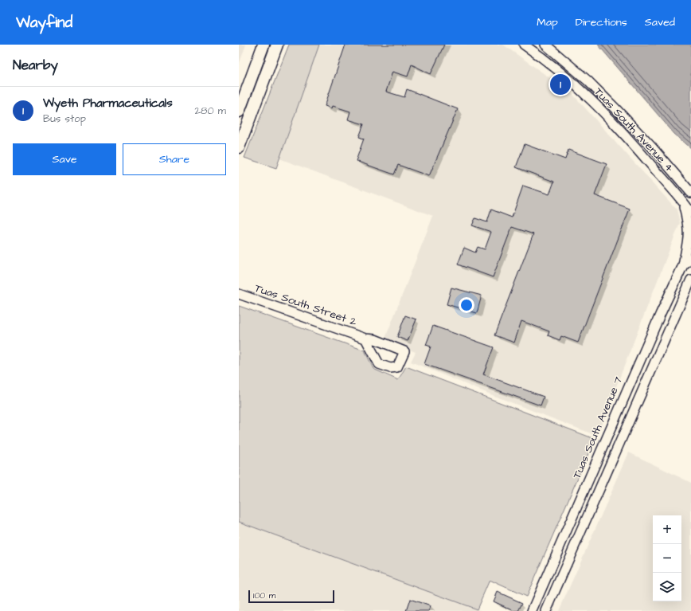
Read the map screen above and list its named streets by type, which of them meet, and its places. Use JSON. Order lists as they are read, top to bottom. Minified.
{"streets":{"street":["Tuas South Avenue 4","Tuas South Street 2","Tuas South Avenue 7"]},"scale_bar":"100 m","page":{"header":"Wayfind","nav":["Map","Directions","Saved"],"heading":"Nearby","pins":"1","list":[{"mark":"1","name":"Wyeth Pharmaceuticals","note":"Bus stop","value":"280 m"}],"buttons":["Save","Share"],"map_buttons":["+","−"],"scale":"100 m"}}
